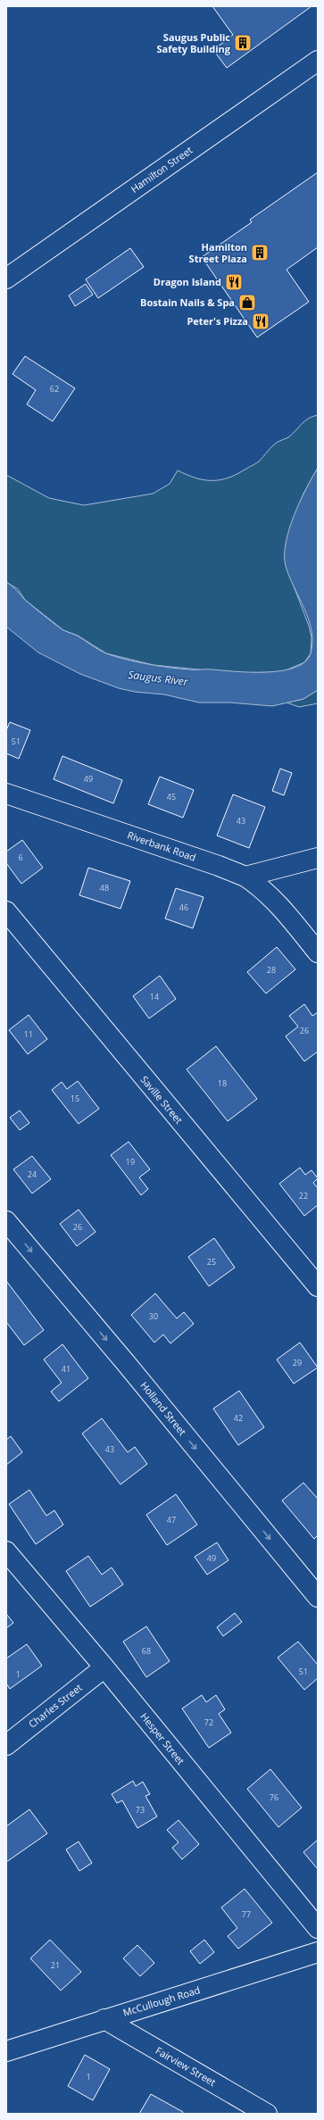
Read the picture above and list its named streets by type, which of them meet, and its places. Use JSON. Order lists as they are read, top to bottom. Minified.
{"streets":{"street":["Hamilton Street","Riverbank Road","Saville Street","Holland Street","Charles Street","Hesper Street","McCullough Road","Fairview Street"]},"crossings":[["Charles Street","Hesper Street"],["McCullough Road","Fairview Street"]],"one_way":["Holland Street"],"water":["Saugus River"],"places":{"building":["Saugus Public Safety Building","Hamilton Street Plaza"],"restaurant":["Dragon Island","Peter's Pizza"],"shop":["Bostain Nails & Spa"]},"house_numbers":["62","51","49","45","43","6","48","46","28","14","26","11","18","15","19","24","22","26","25","30","29","41","42","43","47","49","68","51","1","72","76","73","77","21","1"]}
